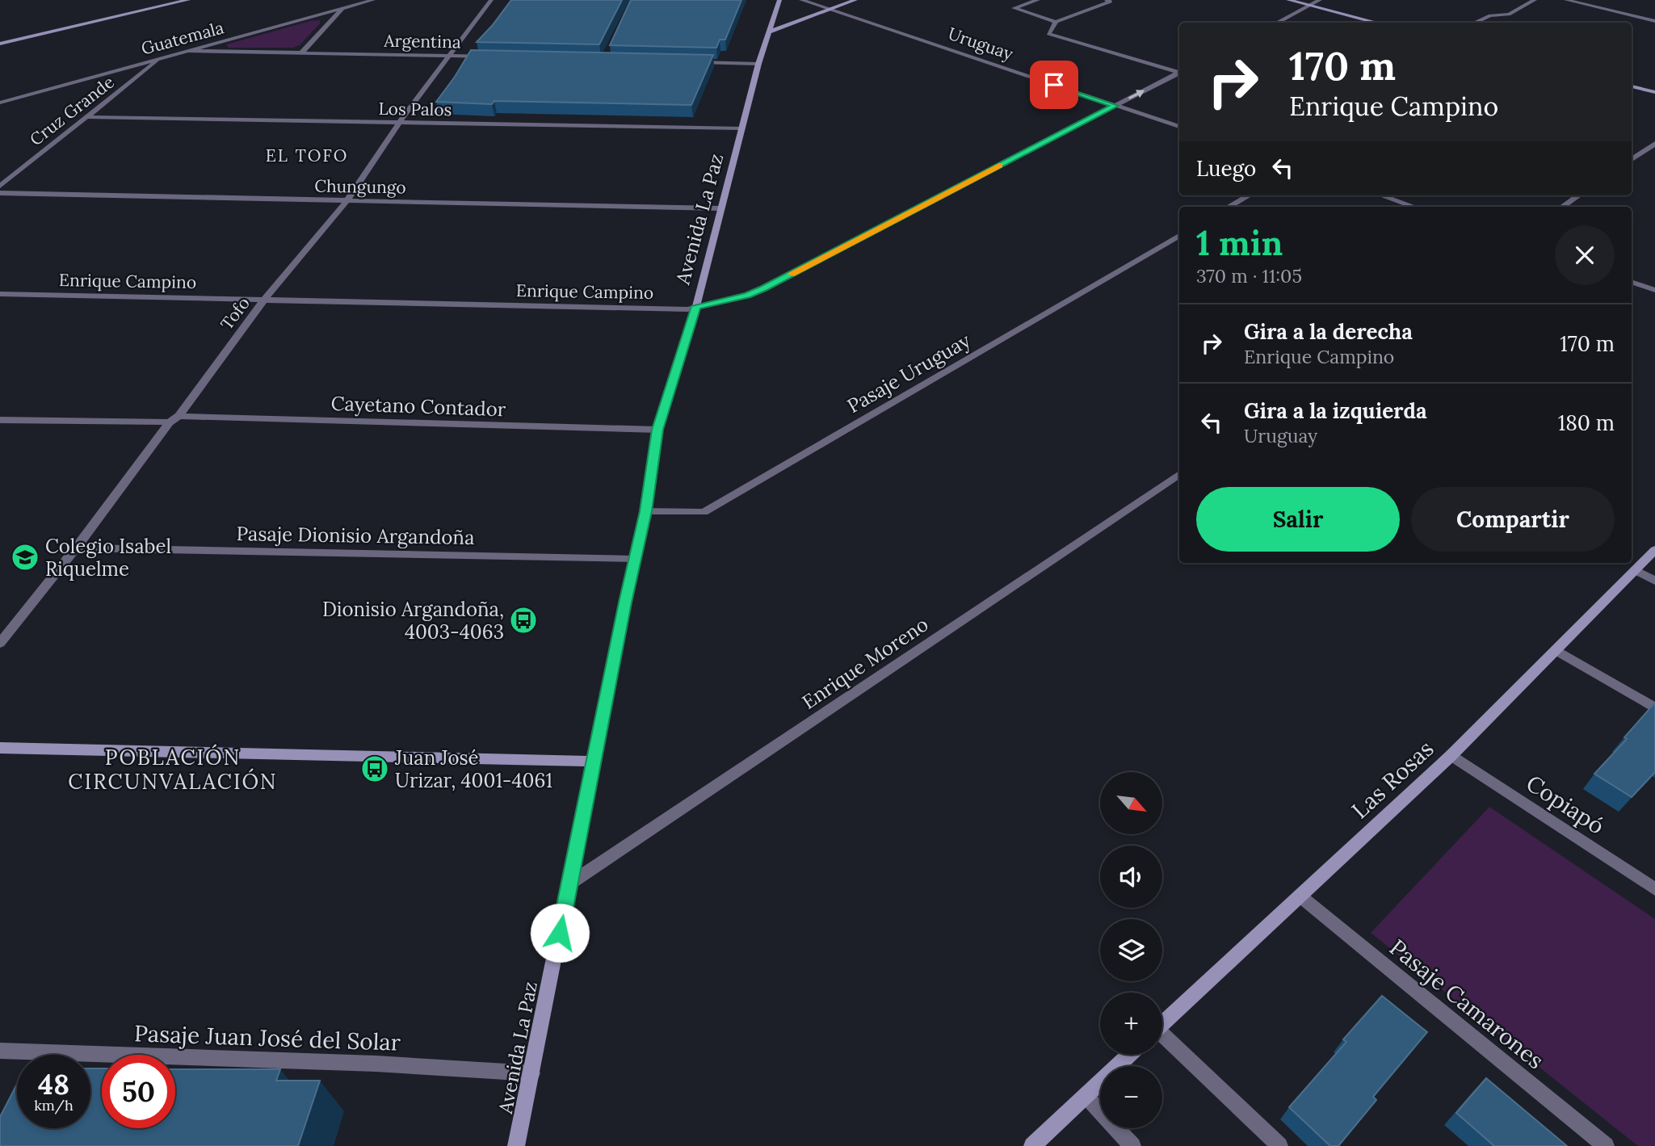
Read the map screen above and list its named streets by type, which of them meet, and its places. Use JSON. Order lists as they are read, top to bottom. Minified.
{"streets":{"street":["Guatemala","Argentina","Uruguay","Los Palos","Cruz Grande","Chungungo","Avenida La Paz","Enrique Campino","Tofo","Pasaje Uruguay","Cayetano Contador","Pasaje Dionisio Argandoña","Enrique Moreno","Las Rosas","Copiapó","Pasaje Camarones","Pasaje Juan José del Solar"]},"crossings":[["Guatemala","Argentina"],["Guatemala","Cruz Grande"],["Argentina","Tofo"],["Uruguay","Enrique Campino"],["Los Palos","Cruz Grande"],["Los Palos","Avenida La Paz"],["Los Palos","Tofo"],["Chungungo","Avenida La Paz"],["Chungungo","Tofo"],["Avenida La Paz","Enrique Campino"],["Avenida La Paz","Pasaje Uruguay"],["Avenida La Paz","Cayetano Contador"],["Avenida La Paz","Pasaje Dionisio Argandoña"],["Avenida La Paz","Enrique Moreno"],["Avenida La Paz","Pasaje Juan José del Solar"],["Enrique Campino","Tofo"],["Tofo","Cayetano Contador"],["Tofo","Pasaje Dionisio Argandoña"],["Las Rosas","Copiapó"],["Las Rosas","Pasaje Camarones"]],"districts":["EL TOFO","POBLACIÓN CIRCUNVALACIÓN"],"places":{"school or university":["Colegio Isabel Riquelme"],"bus stop":["Dionisio Argandoña, 4003-4063","Juan José Urizar, 4001-4061"]},"north":"bottom right","page":{"turn":["170 m","Enrique Campino"],"then":"Luego","heading":["1 min","370 m · 11:05"],"list":[{"name":"Gira a la derecha","note":"Enrique Campino","value":"170 m"},{"name":"Gira a la izquierda","note":"Uruguay","value":"180 m"}],"buttons":["Salir","Compartir"],"map_buttons":["+","−"],"speed":"48 km/h","limit":"50"}}
